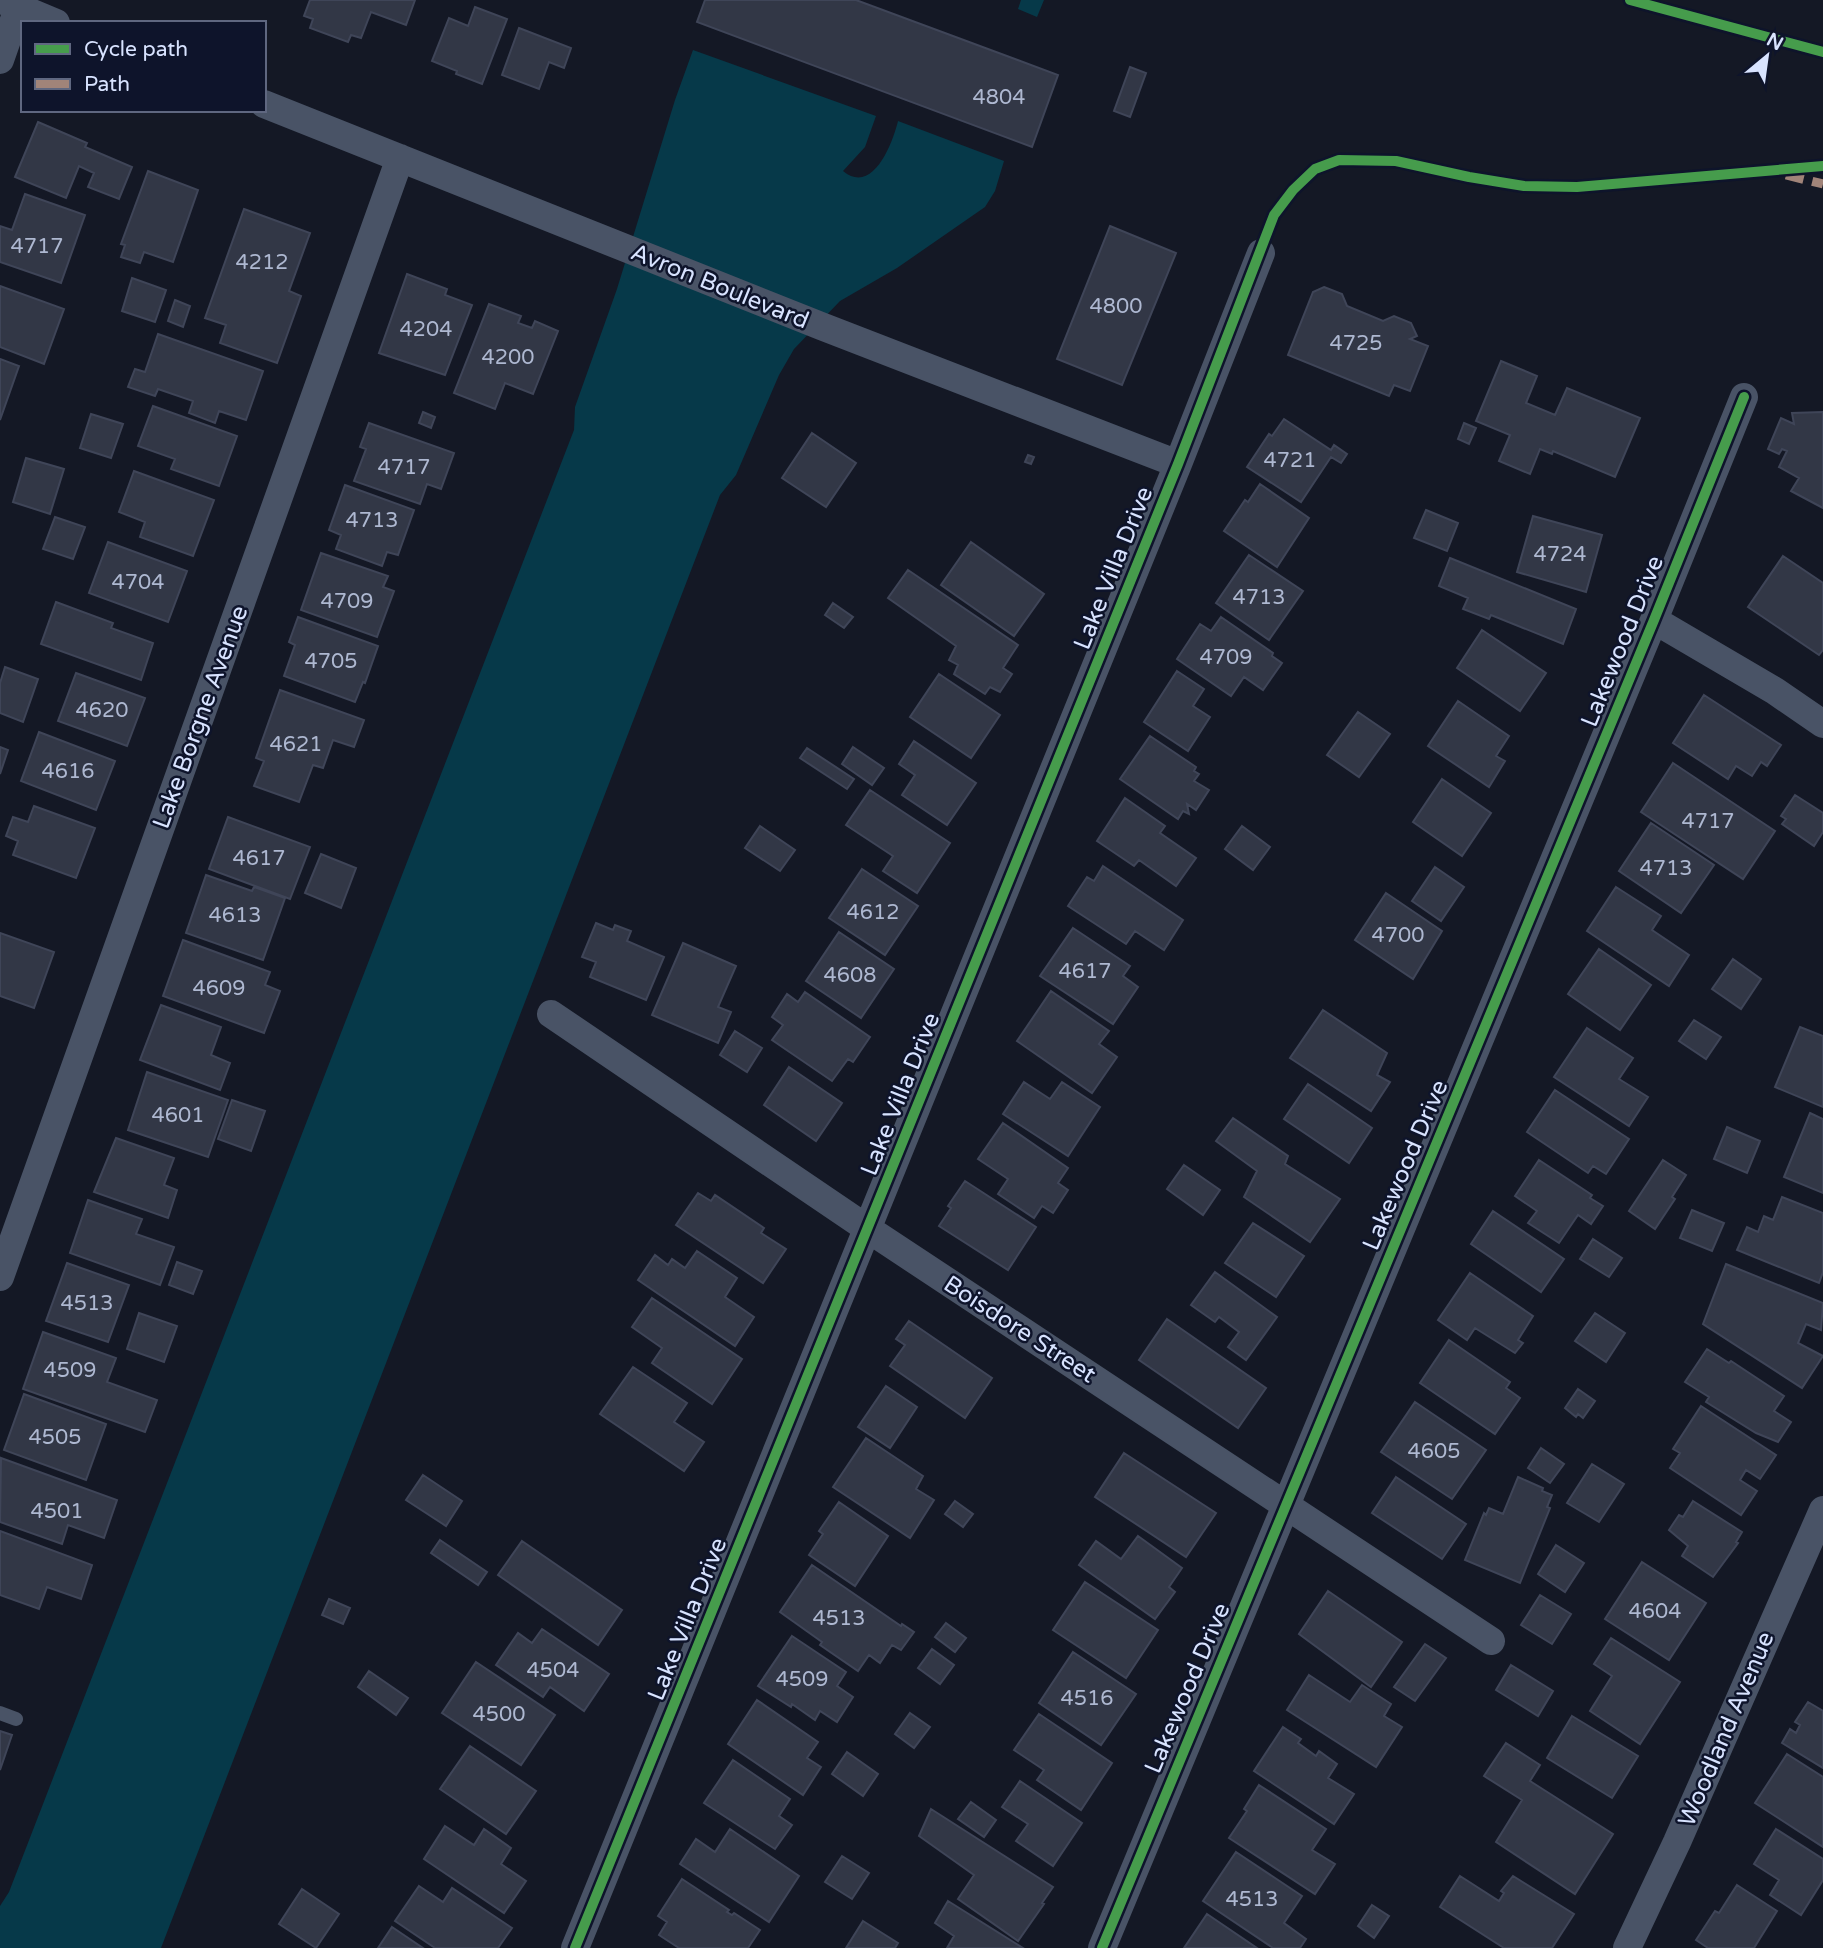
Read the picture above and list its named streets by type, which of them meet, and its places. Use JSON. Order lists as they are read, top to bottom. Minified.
{"streets":{"street":["Avron Boulevard","Lake Villa Drive","Lakewood Drive","Lake Borgne Avenue","Boisdore Street","Woodland Avenue"]},"crossings":[["Avron Boulevard","Lake Villa Drive"],["Avron Boulevard","Lake Borgne Avenue"],["Lake Villa Drive","Boisdore Street"],["Lakewood Drive","Boisdore Street"]],"house_numbers":["4804","4717","4212","4800","4204","4725","4200","4721","4717","4713","4724","4704","4713","4709","4709","4705","4620","4621","4616","4717","4617","4713","4612","4613","4700","4617","4608","4609","4601","4513","4509","4505","4605","4501","4604","4513","4504","4509","4516","4500","4513"],"legend":["Cycle path","Path"],"north":"top right"}
